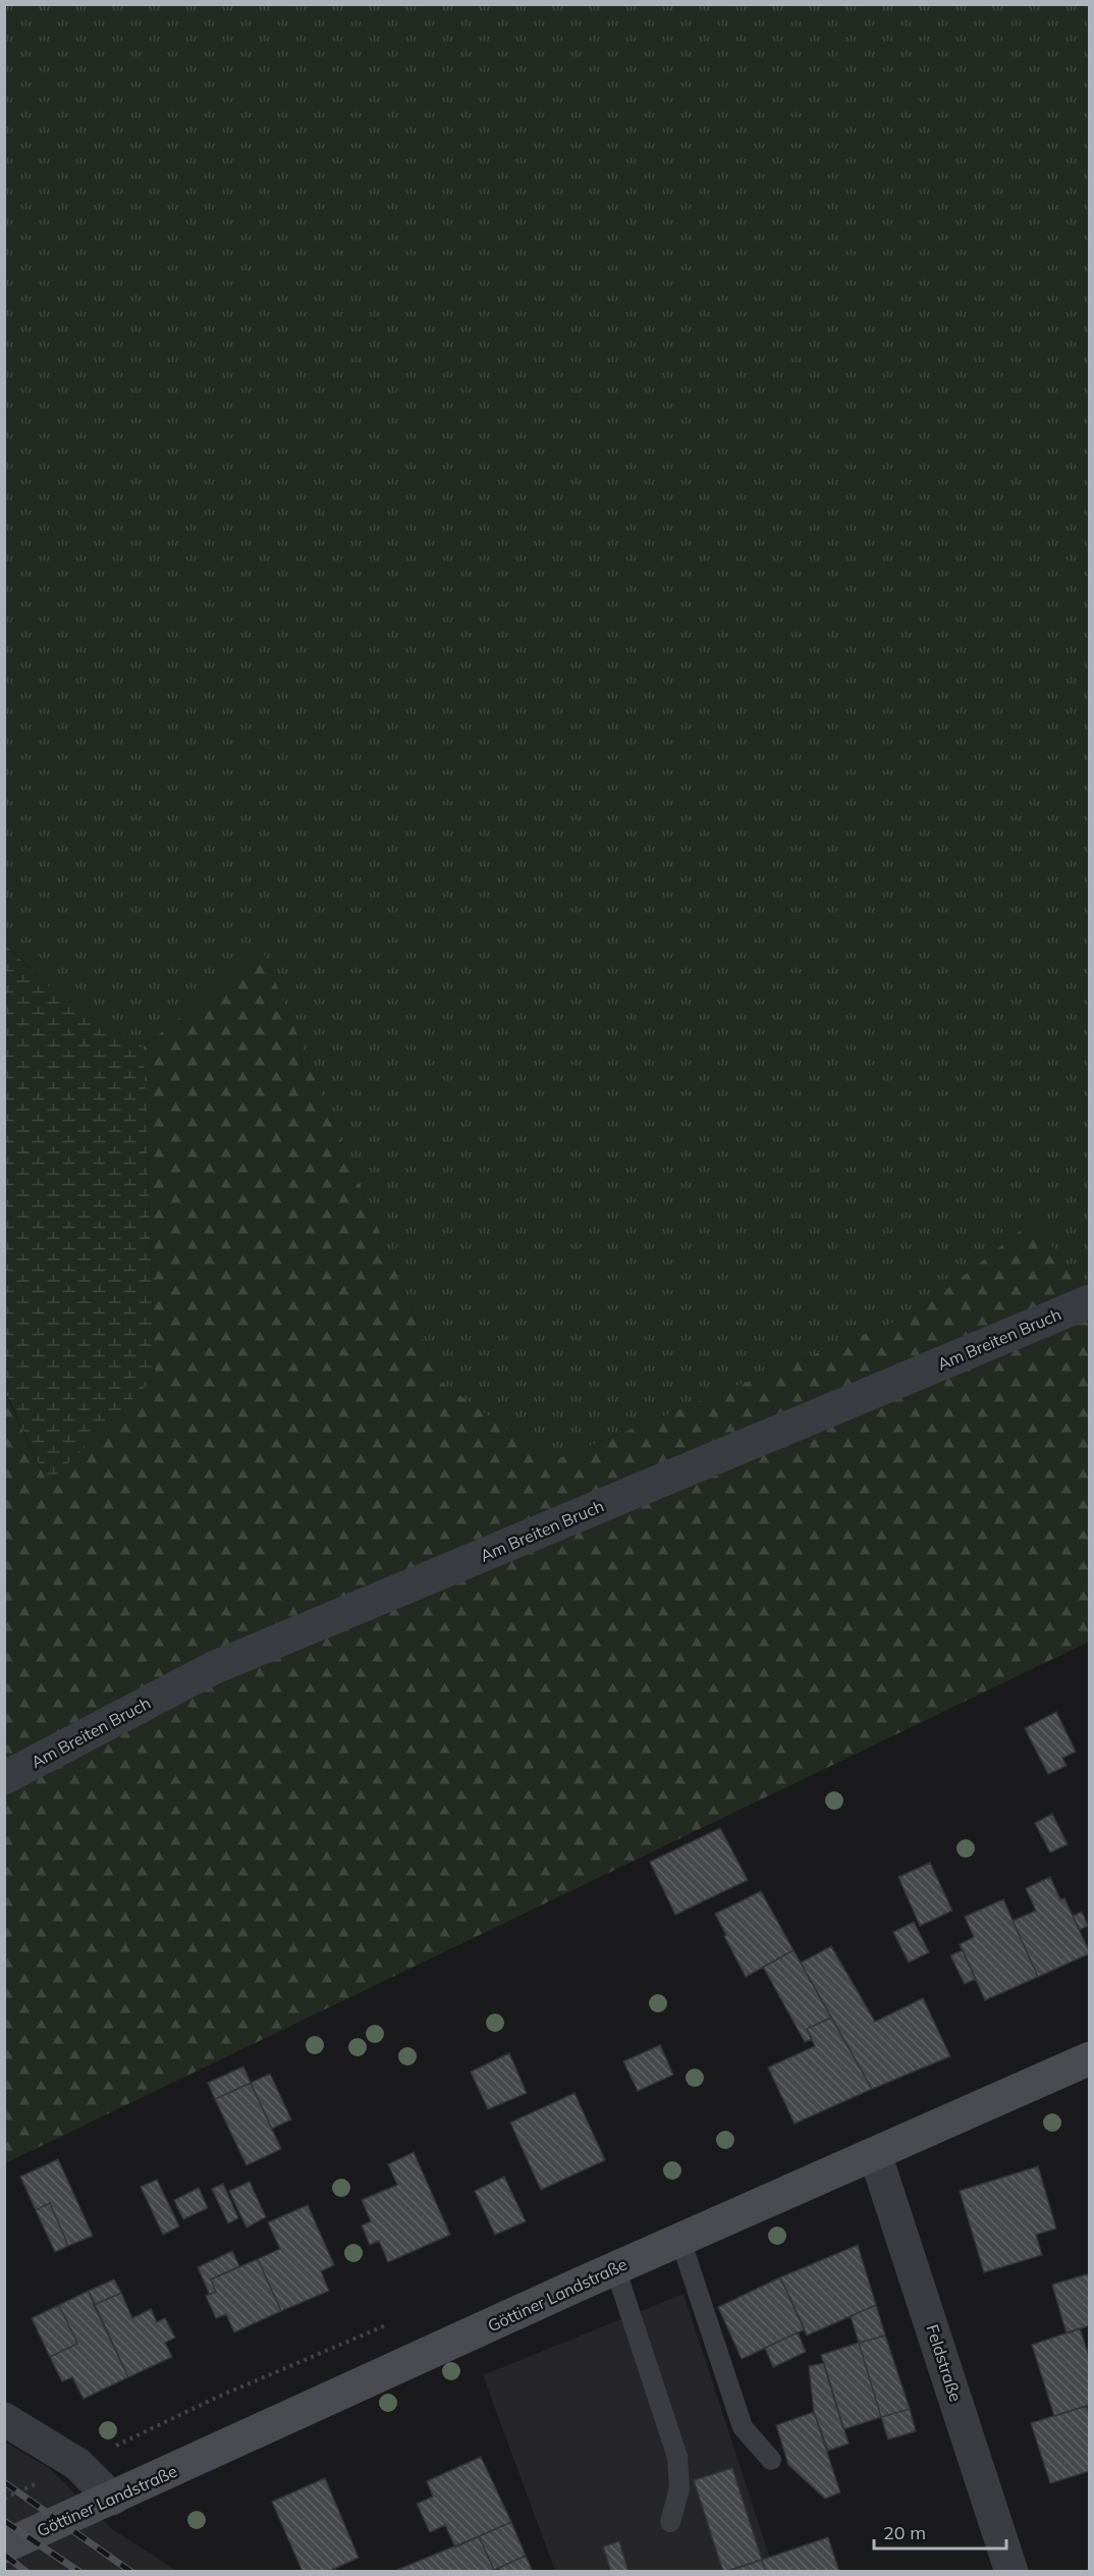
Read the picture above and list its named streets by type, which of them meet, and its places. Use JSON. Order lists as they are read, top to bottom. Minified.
{"streets":{"street":["Am Breiten Bruch","Göttiner Landstraße","Feldstraße"]},"crossings":[["Göttiner Landstraße","Feldstraße"]],"scale_bar":"20 m"}
